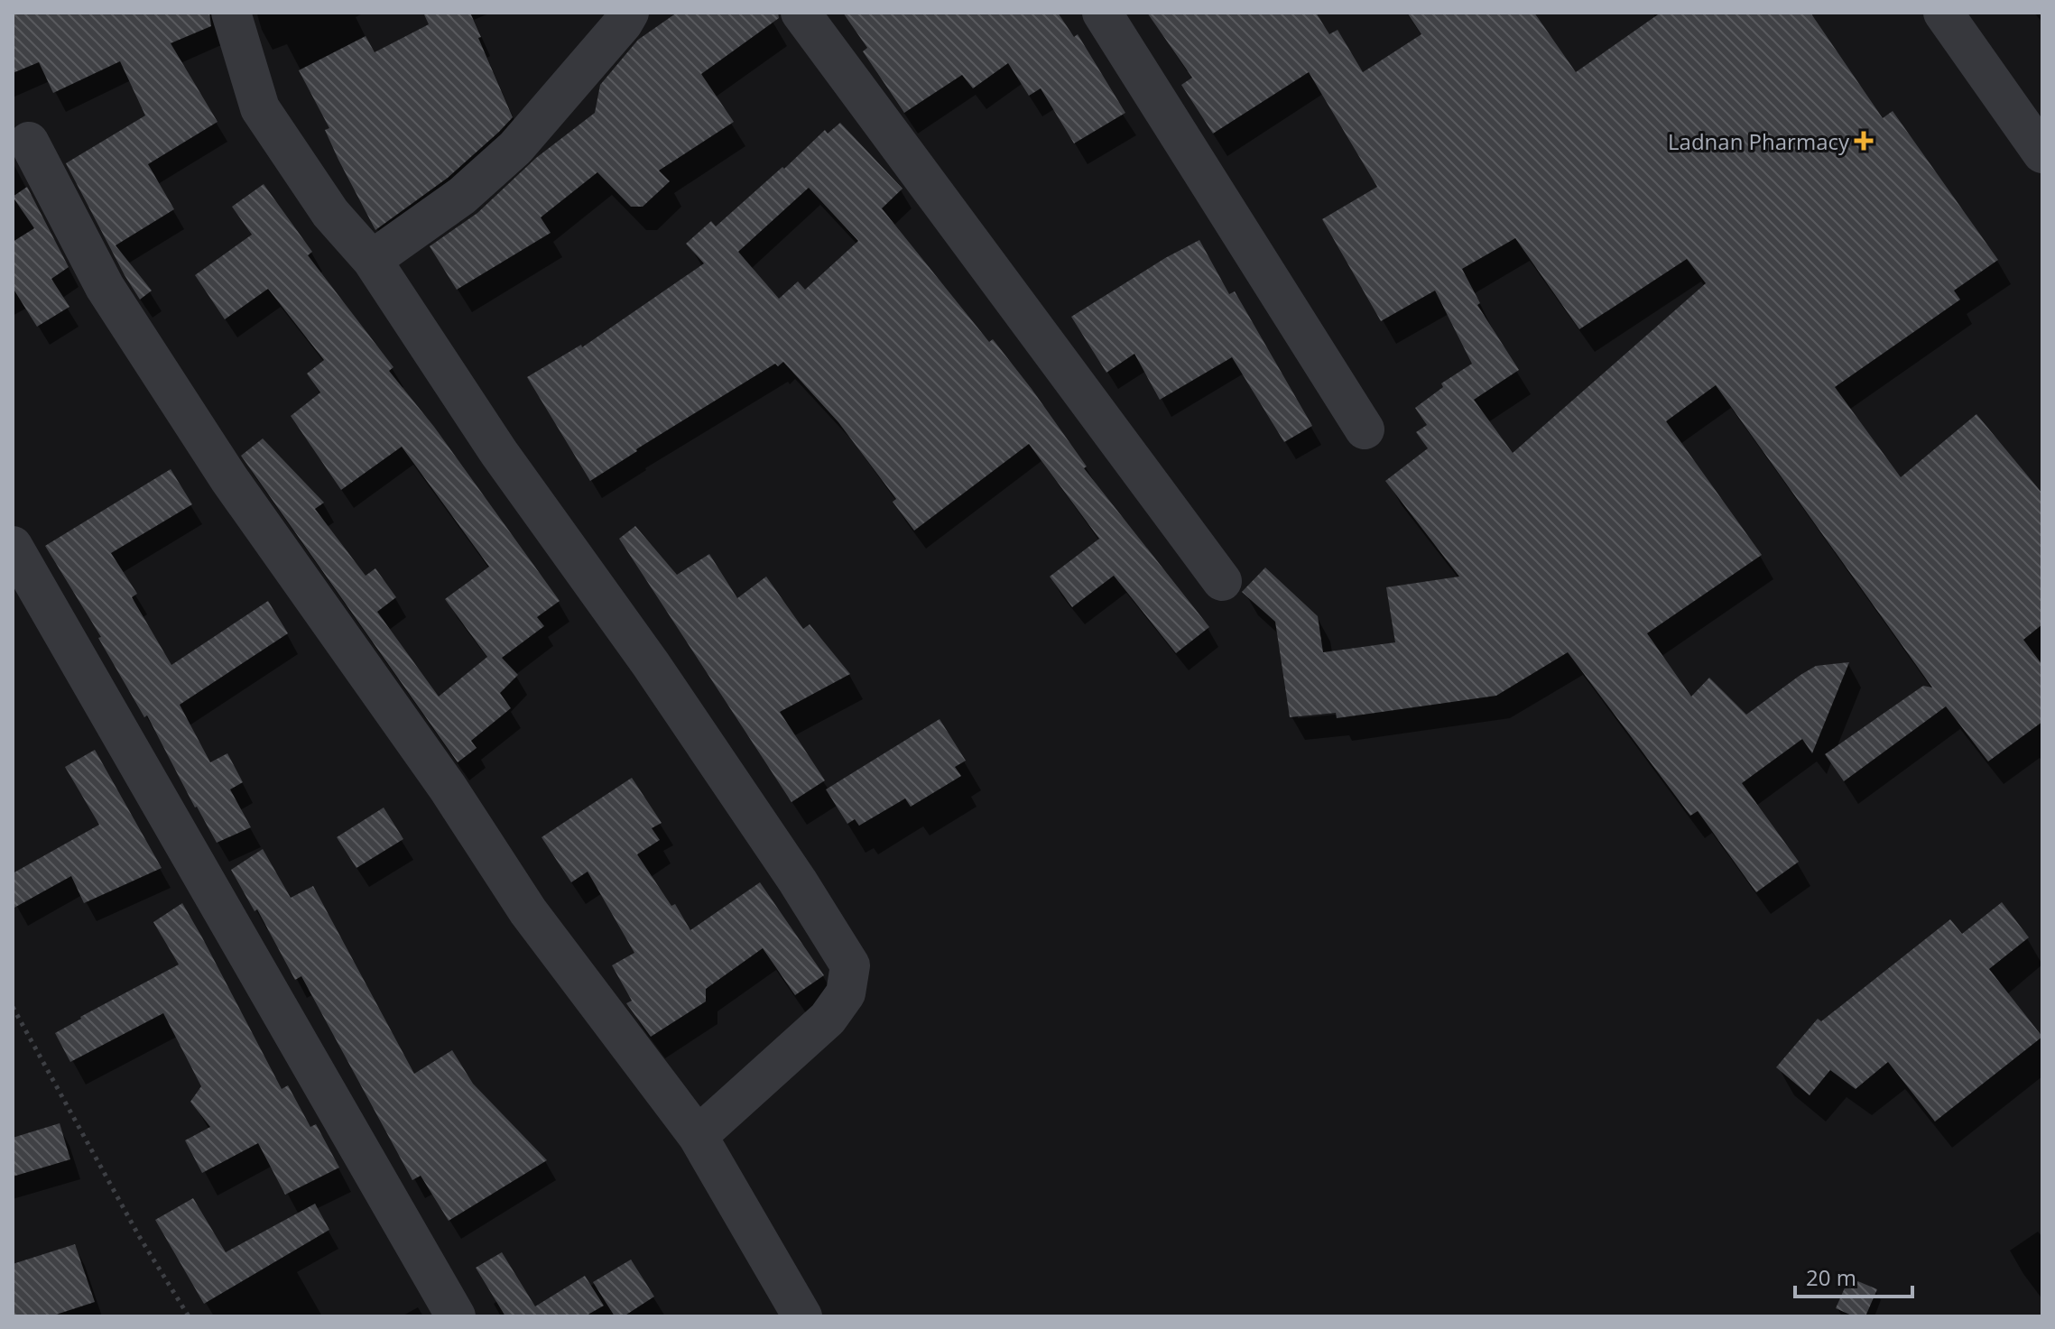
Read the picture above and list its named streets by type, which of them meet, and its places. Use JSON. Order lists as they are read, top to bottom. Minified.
{"places":{"health":["Ladnan Pharmacy"]},"scale_bar":"20 m"}
